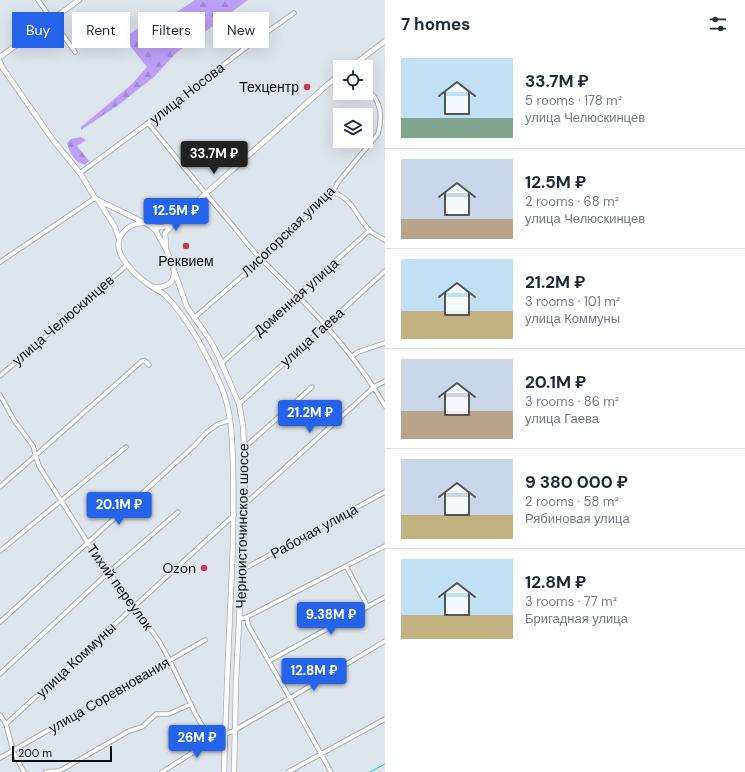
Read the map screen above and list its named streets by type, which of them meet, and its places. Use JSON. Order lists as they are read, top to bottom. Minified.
{"streets":{"main road":["Черноисточинское шоссе"],"street":["улица Носова","Лисогорская улица","Доменная улица","улица Челюскинцев","улица Гаева","Рабочая улица","Тихий переулок","улица Коммуны","улица Соревнования"]},"crossings":[["Лисогорская улица","Черноисточинское шоссе"],["Доменная улица","Черноисточинское шоссе"],["улица Челюскинцев","Черноисточинское шоссе"],["улица Гаева","Черноисточинское шоссе"],["Черноисточинское шоссе","Рабочая улица"],["Черноисточинское шоссе","улица Коммуны"],["Тихий переулок","улица Коммуны"],["Тихий переулок","улица Соревнования"]],"places":["Техцентр","Реквием","Ozon"],"scale_bar":"200 m","page":{"heading":"7 homes","chip":["Buy","Rent","Filters","New"],"list":[{"name":"33.7M ₽","note":"5 rooms · 178 m² · улица Челюскинцев"},{"name":"12.5M ₽","note":"2 rooms · 68 m² · улица Челюскинцев"},{"name":"21.2M ₽","note":"3 rooms · 101 m² · улица Коммуны"},{"name":"20.1M ₽","note":"3 rooms · 86 m² · улица Гаева"},{"name":"9 380 000 ₽","note":"2 rooms · 58 m² · Рябиновая улица"},{"name":"12.8M ₽","note":"3 rooms · 77 m² · Бригадная улица"}],"price":["33.7M ₽","12.5M ₽","21.2M ₽","20.1M ₽","9.38M ₽","12.8M ₽","26M ₽"],"scale":"200 m"}}
